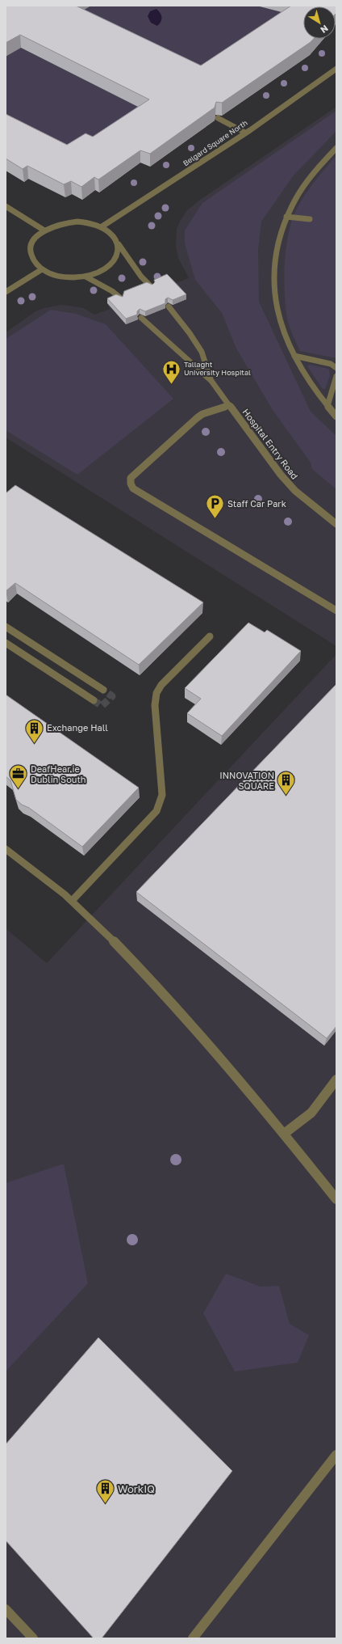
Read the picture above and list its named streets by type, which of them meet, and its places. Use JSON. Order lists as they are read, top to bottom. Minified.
{"streets":{"street":["Belgard Square North","Hospital Entry Road"]},"places":{"hospital":["Tallaght University Hospital"],"parking":["Staff Car Park"],"building":["Exchange Hall","INNOVATION SQUARE","WorkIQ"],"office":["DeafHear.ie Dublin South"]},"north":"bottom right"}
